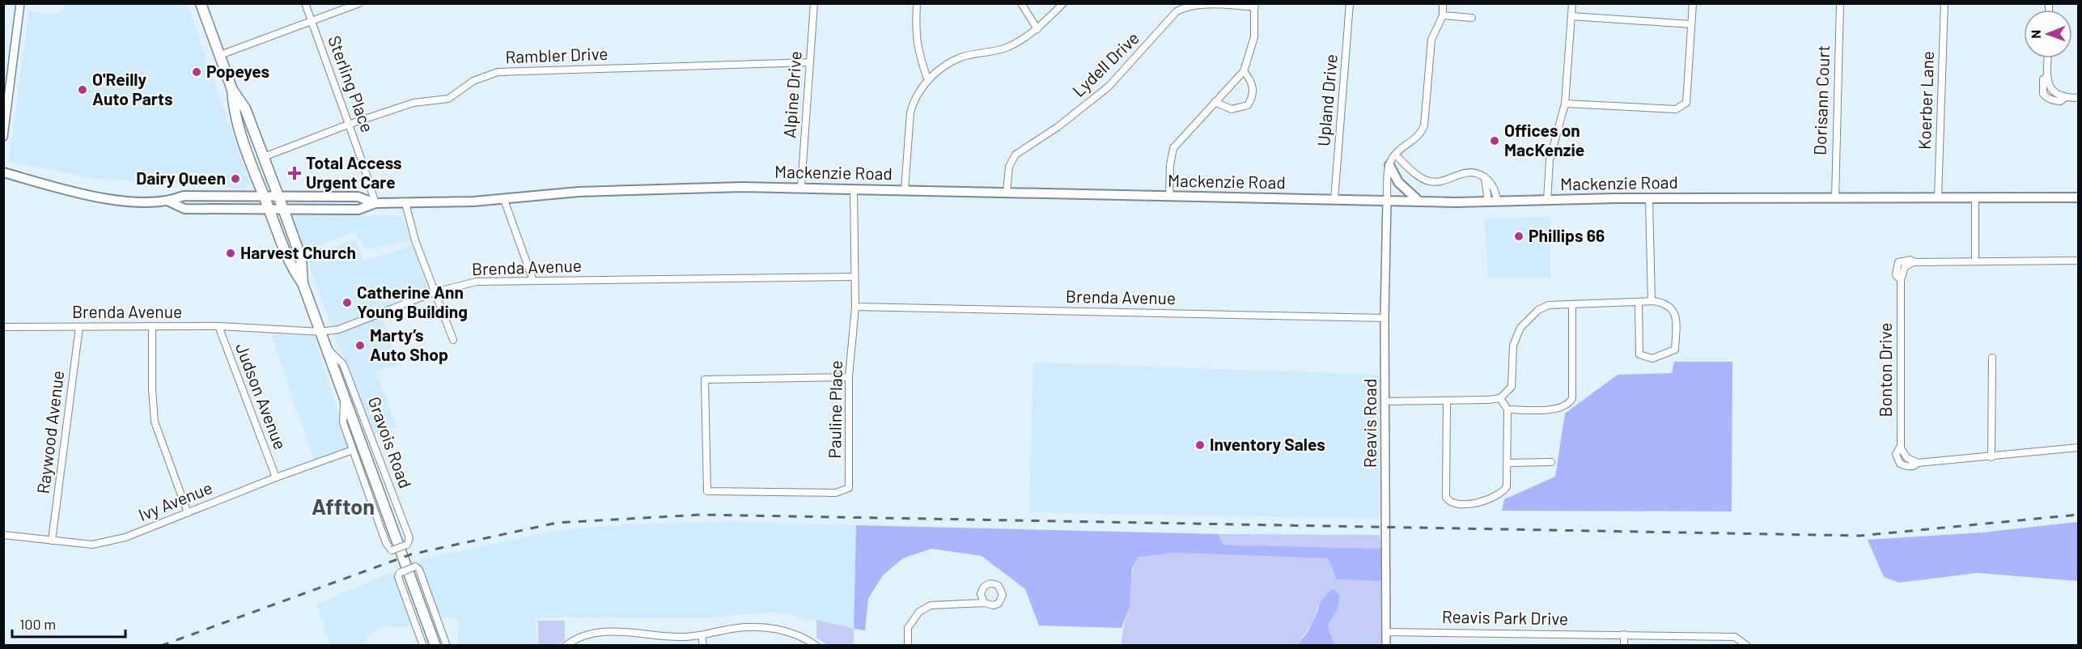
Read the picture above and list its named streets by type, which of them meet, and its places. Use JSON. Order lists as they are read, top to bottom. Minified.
{"streets":{"main road":["Mackenzie Road","Gravois Road"],"street":["Rambler Drive","Lydell Drive","Sterling Place","Alpine Drive","Upland Drive","Dorisann Court","Koerber Lane","Brenda Avenue","Bonton Drive","Judson Avenue","Pauline Place","Reavis Road","Raywood Avenue","Ivy Avenue","Reavis Park Drive"]},"crossings":[["Rambler Drive","Sterling Place"],["Rambler Drive","Alpine Drive"],["Rambler Drive","Gravois Road"],["Lydell Drive","Mackenzie Road"],["Sterling Place","Mackenzie Road"],["Alpine Drive","Mackenzie Road"],["Upland Drive","Mackenzie Road"],["Dorisann Court","Mackenzie Road"],["Koerber Lane","Mackenzie Road"],["Mackenzie Road","Pauline Place"],["Mackenzie Road","Reavis Road"],["Mackenzie Road","Gravois Road"],["Brenda Avenue","Judson Avenue"],["Brenda Avenue","Pauline Place"],["Brenda Avenue","Reavis Road"],["Brenda Avenue","Raywood Avenue"],["Brenda Avenue","Gravois Road"],["Judson Avenue","Ivy Avenue"],["Reavis Road","Reavis Park Drive"],["Raywood Avenue","Ivy Avenue"],["Gravois Road","Ivy Avenue"]],"districts":["Affton"],"places":{"other":["Popeyes","O'Reilly Auto Parts","Offices on MacKenzie","Dairy Queen","Phillips 66","Harvest Church","Catherine Ann Young Building","Marty’s Auto Shop","Inventory Sales"],"health":["Total Access Urgent Care"]},"scale_bar":"100 m","north":"left"}
